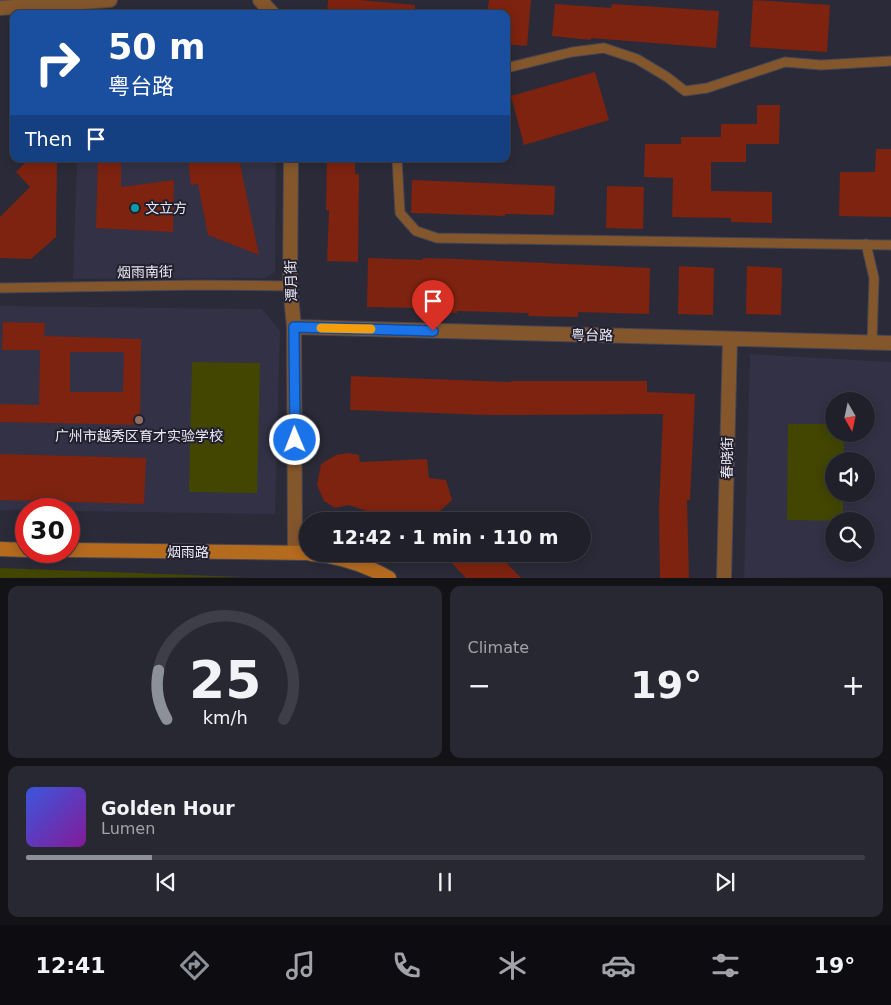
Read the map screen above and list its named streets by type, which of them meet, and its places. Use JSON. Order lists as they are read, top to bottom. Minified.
{"streets":{"main road":["烟雨路"],"street":["潭月街","粤台路","春晓街"],"lane":["烟雨南街"]},"crossings":[["烟雨南街","潭月街"],["潭月街","粤台路"],["粤台路","春晓街"]],"places":["文立方","广州市越秀区育才实验学校"],"north":"bottom","page":{"turn":["50 m","粤台路"],"then":"Then","limit":"30","trip":"12:42 · 1 min · 110 m","tile":"Climate","heat":["−","19°","+"],"song":["Golden Hour","Lumen"],"tabs":["12:41","19°"],"gauge":["25","km/h"]}}
